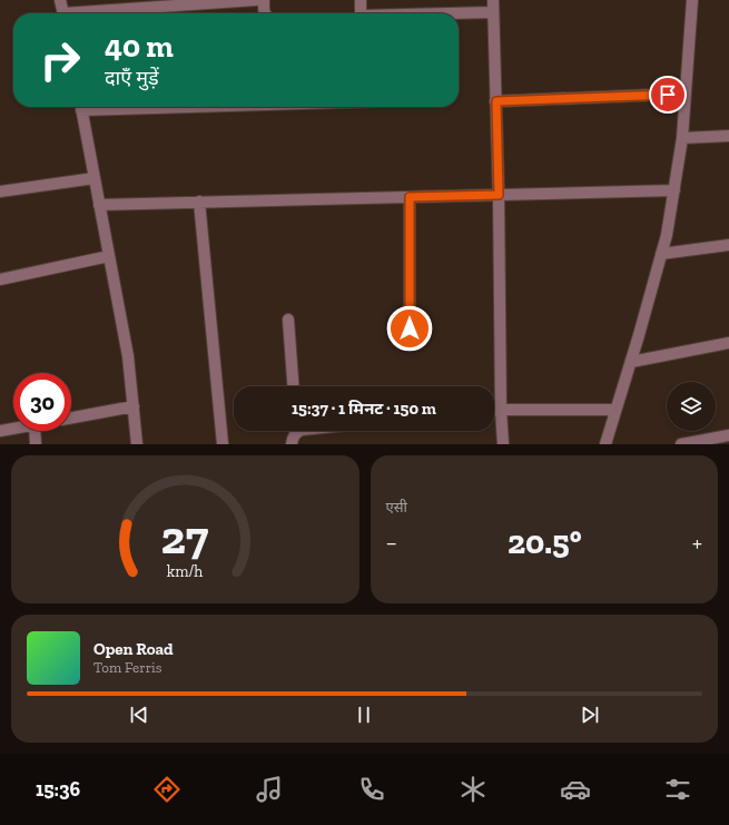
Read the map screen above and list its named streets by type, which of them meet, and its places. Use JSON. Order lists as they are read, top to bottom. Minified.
{"page":{"turn":["40 m","दाएँ मुड़ें"],"limit":"30","trip":"15:37 · 1 मिनट · 150 m","tile":"एसी","heat":["−","20.5°","+"],"song":["Open Road","Tom Ferris"],"tabs":"15:36","gauge":["27","km/h"]}}
